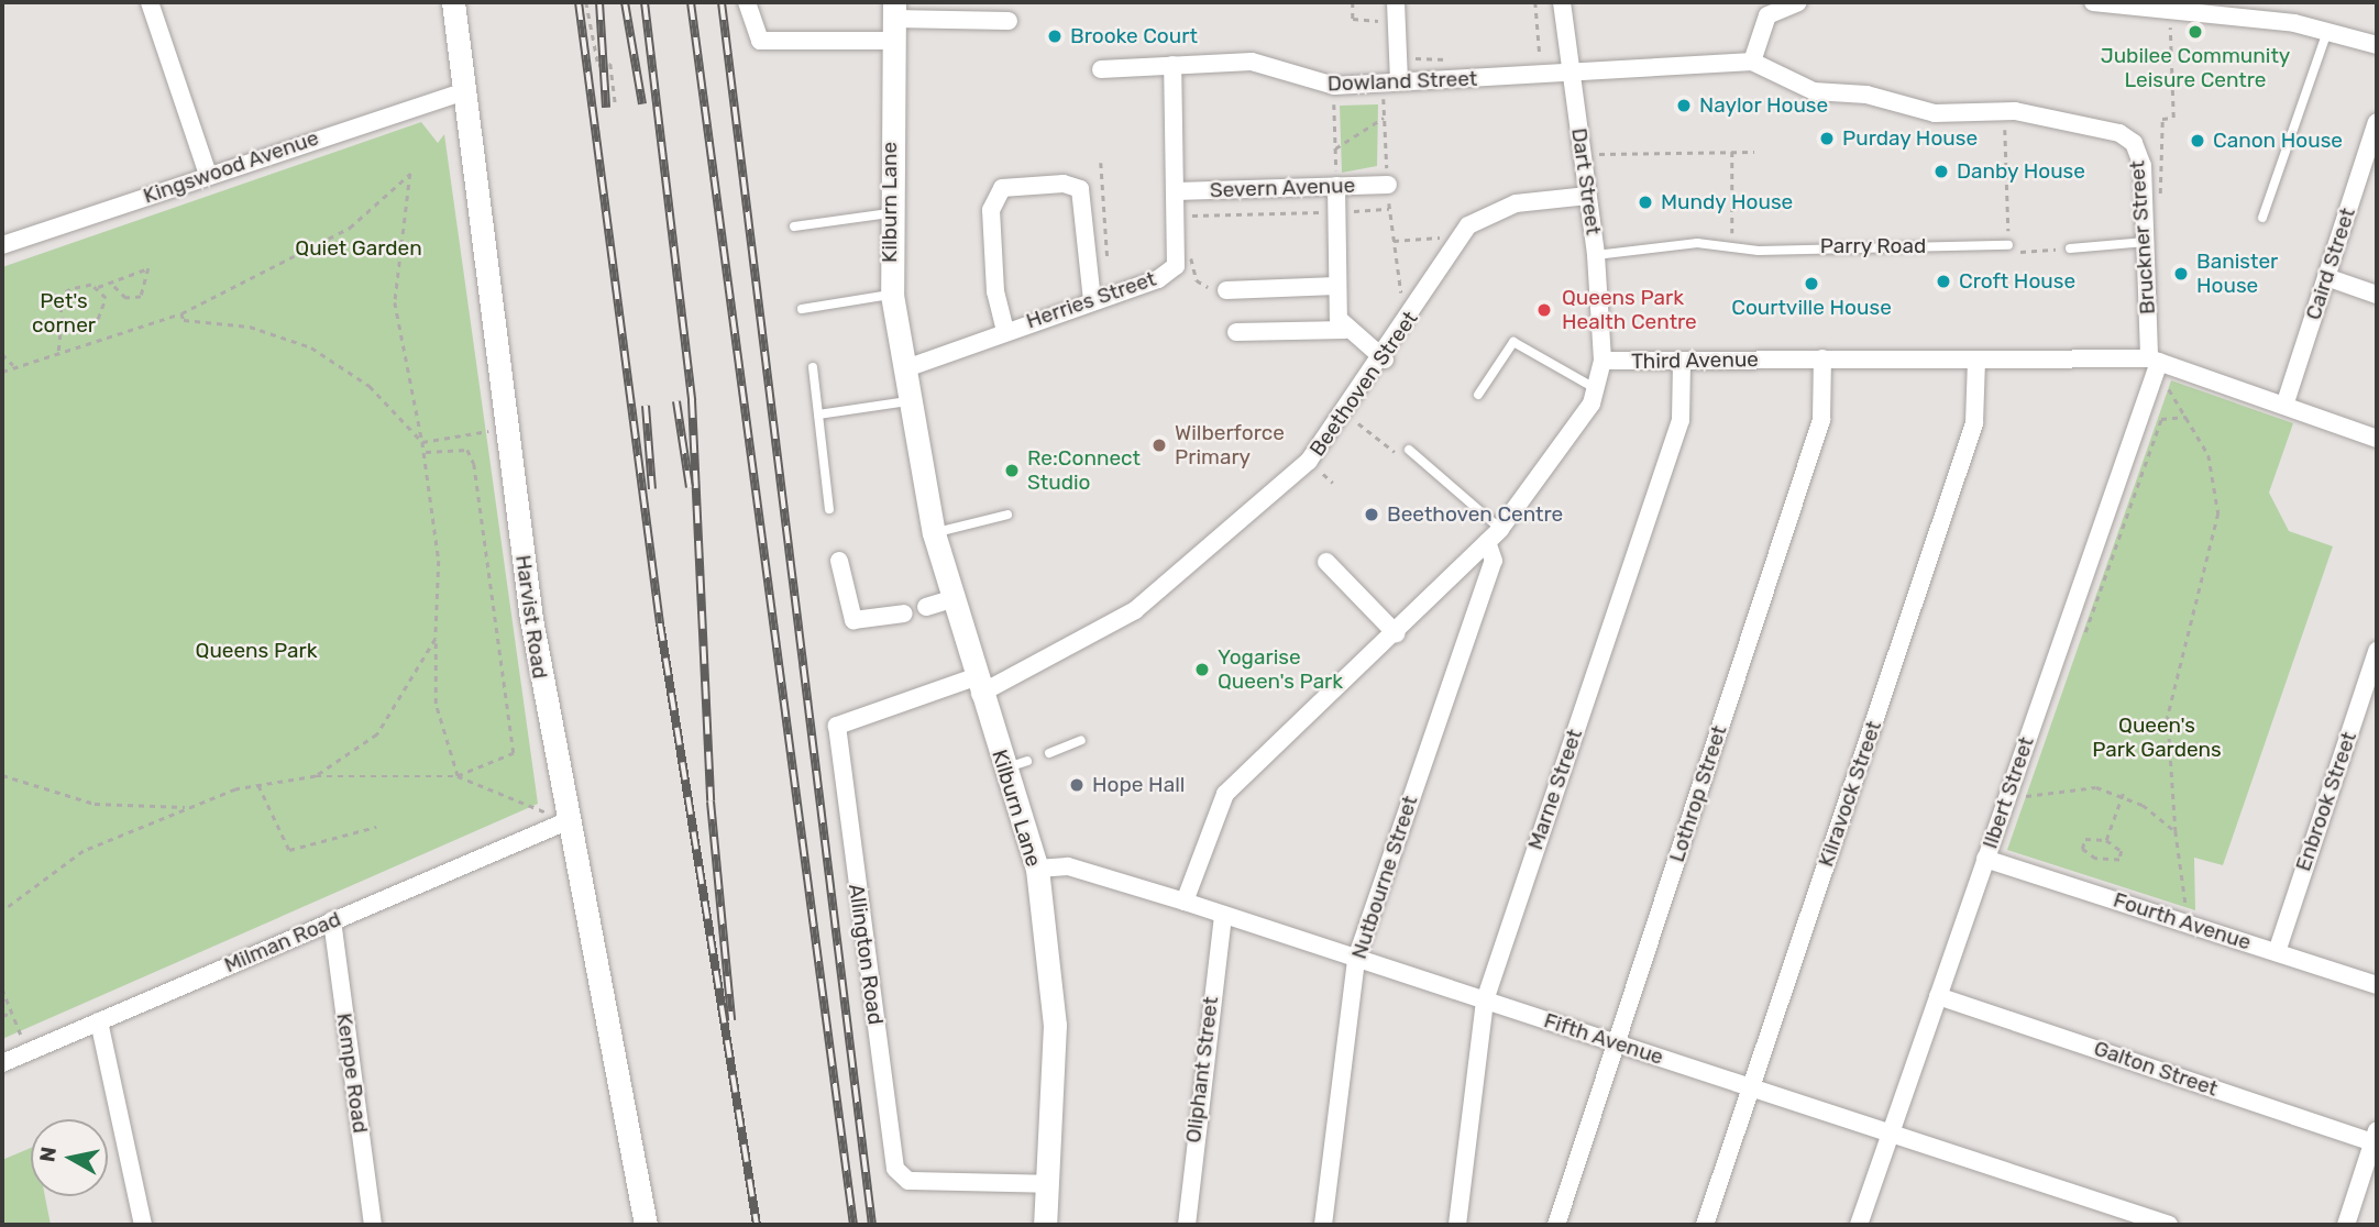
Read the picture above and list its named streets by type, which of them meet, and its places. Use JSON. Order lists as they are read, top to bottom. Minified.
{"streets":{"main road":["Kilburn Lane","Harvist Road"],"street":["Dowland Street","Kingswood Avenue","Dart Street","Severn Avenue","Bruckner Street","Caird Street","Herries Street","Third Avenue","Beethoven Street","Marne Street","Ilbert Street","Lothrop Street","Kilravock Street","Enbrook Street","Nutbourne Street","Fourth Avenue","Milman Road","Allington Road","Fifth Avenue","Galton Street","Oliphant Street","Kempe Road"],"lane":["Parry Road"]},"crossings":[["Dowland Street","Dart Street"],["Dowland Street","Bruckner Street"],["Dowland Street","Herries Street"],["Kingswood Avenue","Harvist Road"],["Dart Street","Bruckner Street"],["Dart Street","Parry Road"],["Dart Street","Third Avenue"],["Dart Street","Beethoven Street"],["Severn Avenue","Herries Street"],["Kilburn Lane","Herries Street"],["Kilburn Lane","Beethoven Street"],["Kilburn Lane","Allington Road"],["Kilburn Lane","Fifth Avenue"],["Bruckner Street","Third Avenue"],["Bruckner Street","Ilbert Street"],["Caird Street","Third Avenue"],["Third Avenue","Marne Street"],["Third Avenue","Ilbert Street"],["Third Avenue","Lothrop Street"],["Third Avenue","Kilravock Street"],["Third Avenue","Nutbourne Street"],["Third Avenue","Fifth Avenue"],["Beethoven Street","Allington Road"],["Harvist Road","Milman Road"],["Marne Street","Fifth Avenue"],["Ilbert Street","Fourth Avenue"],["Ilbert Street","Fifth Avenue"],["Ilbert Street","Galton Street"],["Lothrop Street","Fifth Avenue"],["Kilravock Street","Fifth Avenue"],["Enbrook Street","Fourth Avenue"],["Nutbourne Street","Fifth Avenue"],["Milman Road","Kempe Road"],["Fifth Avenue","Oliphant Street"]],"parks":["Quiet Garden","Pet's corner","Queens Park","Queen's Park Gardens"],"places":["Jubilee Community Leisure Centre","Brooke Court","Naylor House","Purday House","Canon House","Danby House","Mundy House","Banister House","Croft House","Courtville House","Queens Park Health Centre","Wilberforce Primary","Re:Connect Studio","Beethoven Centre","Yogarise Queen's Park","Hope Hall"],"north":"left"}
